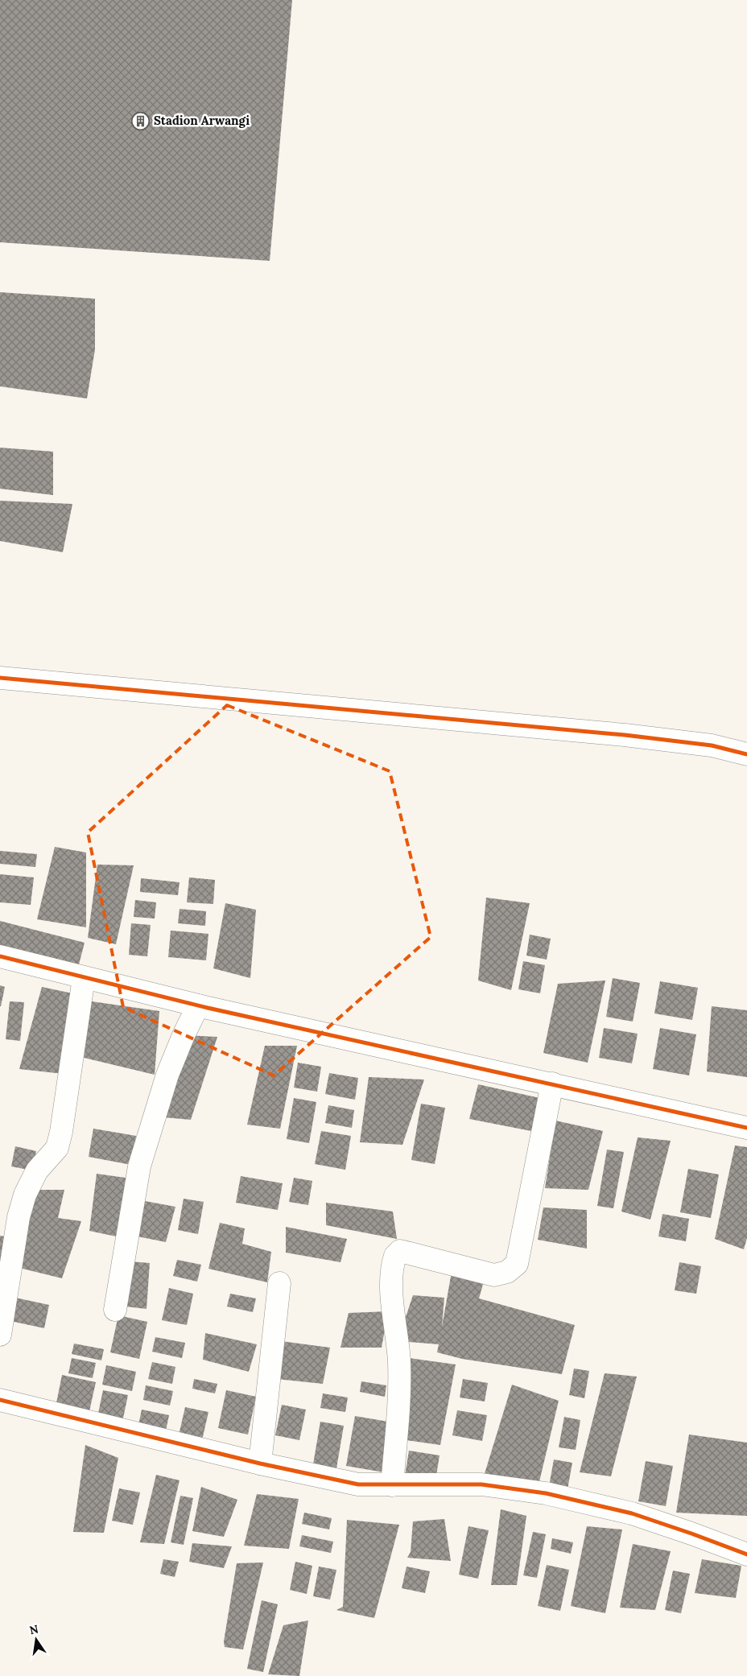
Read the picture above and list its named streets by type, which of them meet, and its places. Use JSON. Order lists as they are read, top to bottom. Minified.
{"places":{"building":["Stadion Arwangi"]},"north":"top"}
